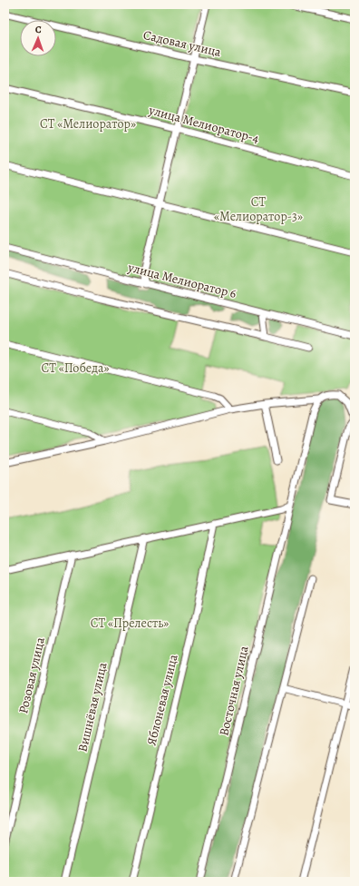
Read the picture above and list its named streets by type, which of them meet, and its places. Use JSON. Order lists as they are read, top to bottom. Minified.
{"streets":{"street":["Садовая улица","улица Мелиоратор-4","улица Мелиоратор 6","Розовая улица","Восточная улица","Яблоневая улица","Вишнёвая улица"]},"parks":["СТ «Мелиоратор»","СТ «Мелиоратор-3»","СТ «Победа»","СТ «Прелесть»"],"north":"top"}
